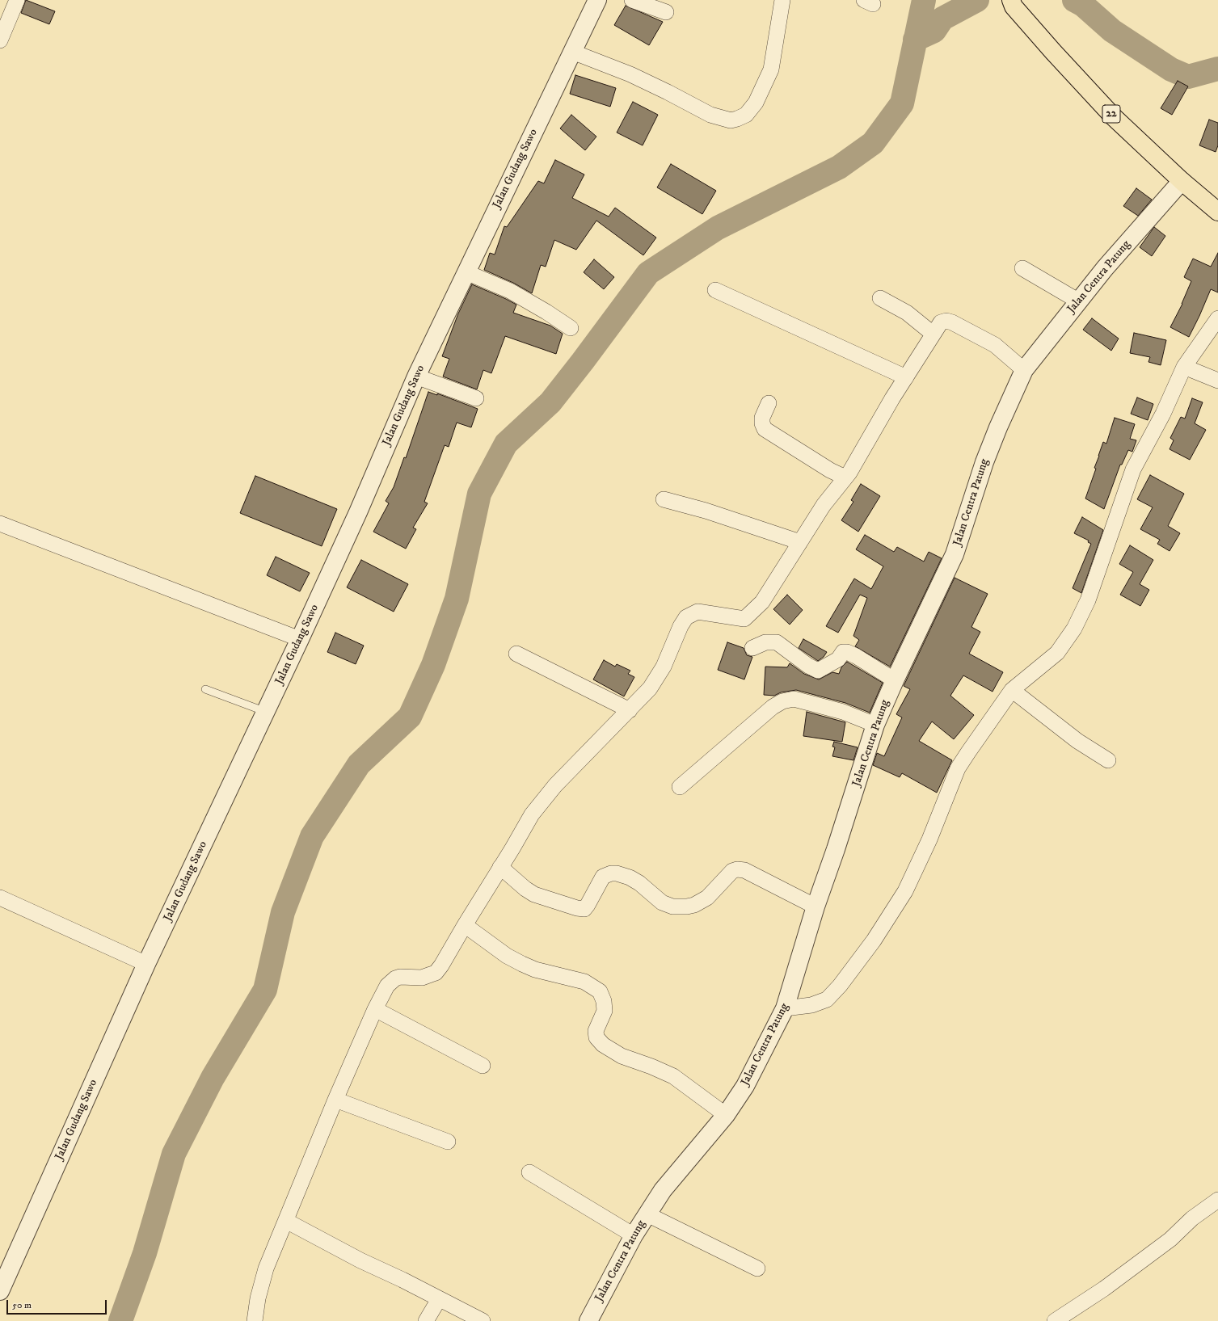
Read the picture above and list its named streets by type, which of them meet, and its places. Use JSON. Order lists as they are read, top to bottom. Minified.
{"streets":{"highway":["22"],"street":["Jalan Gudang Sawo","Jalan Centra Patung"]},"crossings":[["22","Jalan Centra Patung"]],"scale_bar":"50 m"}
